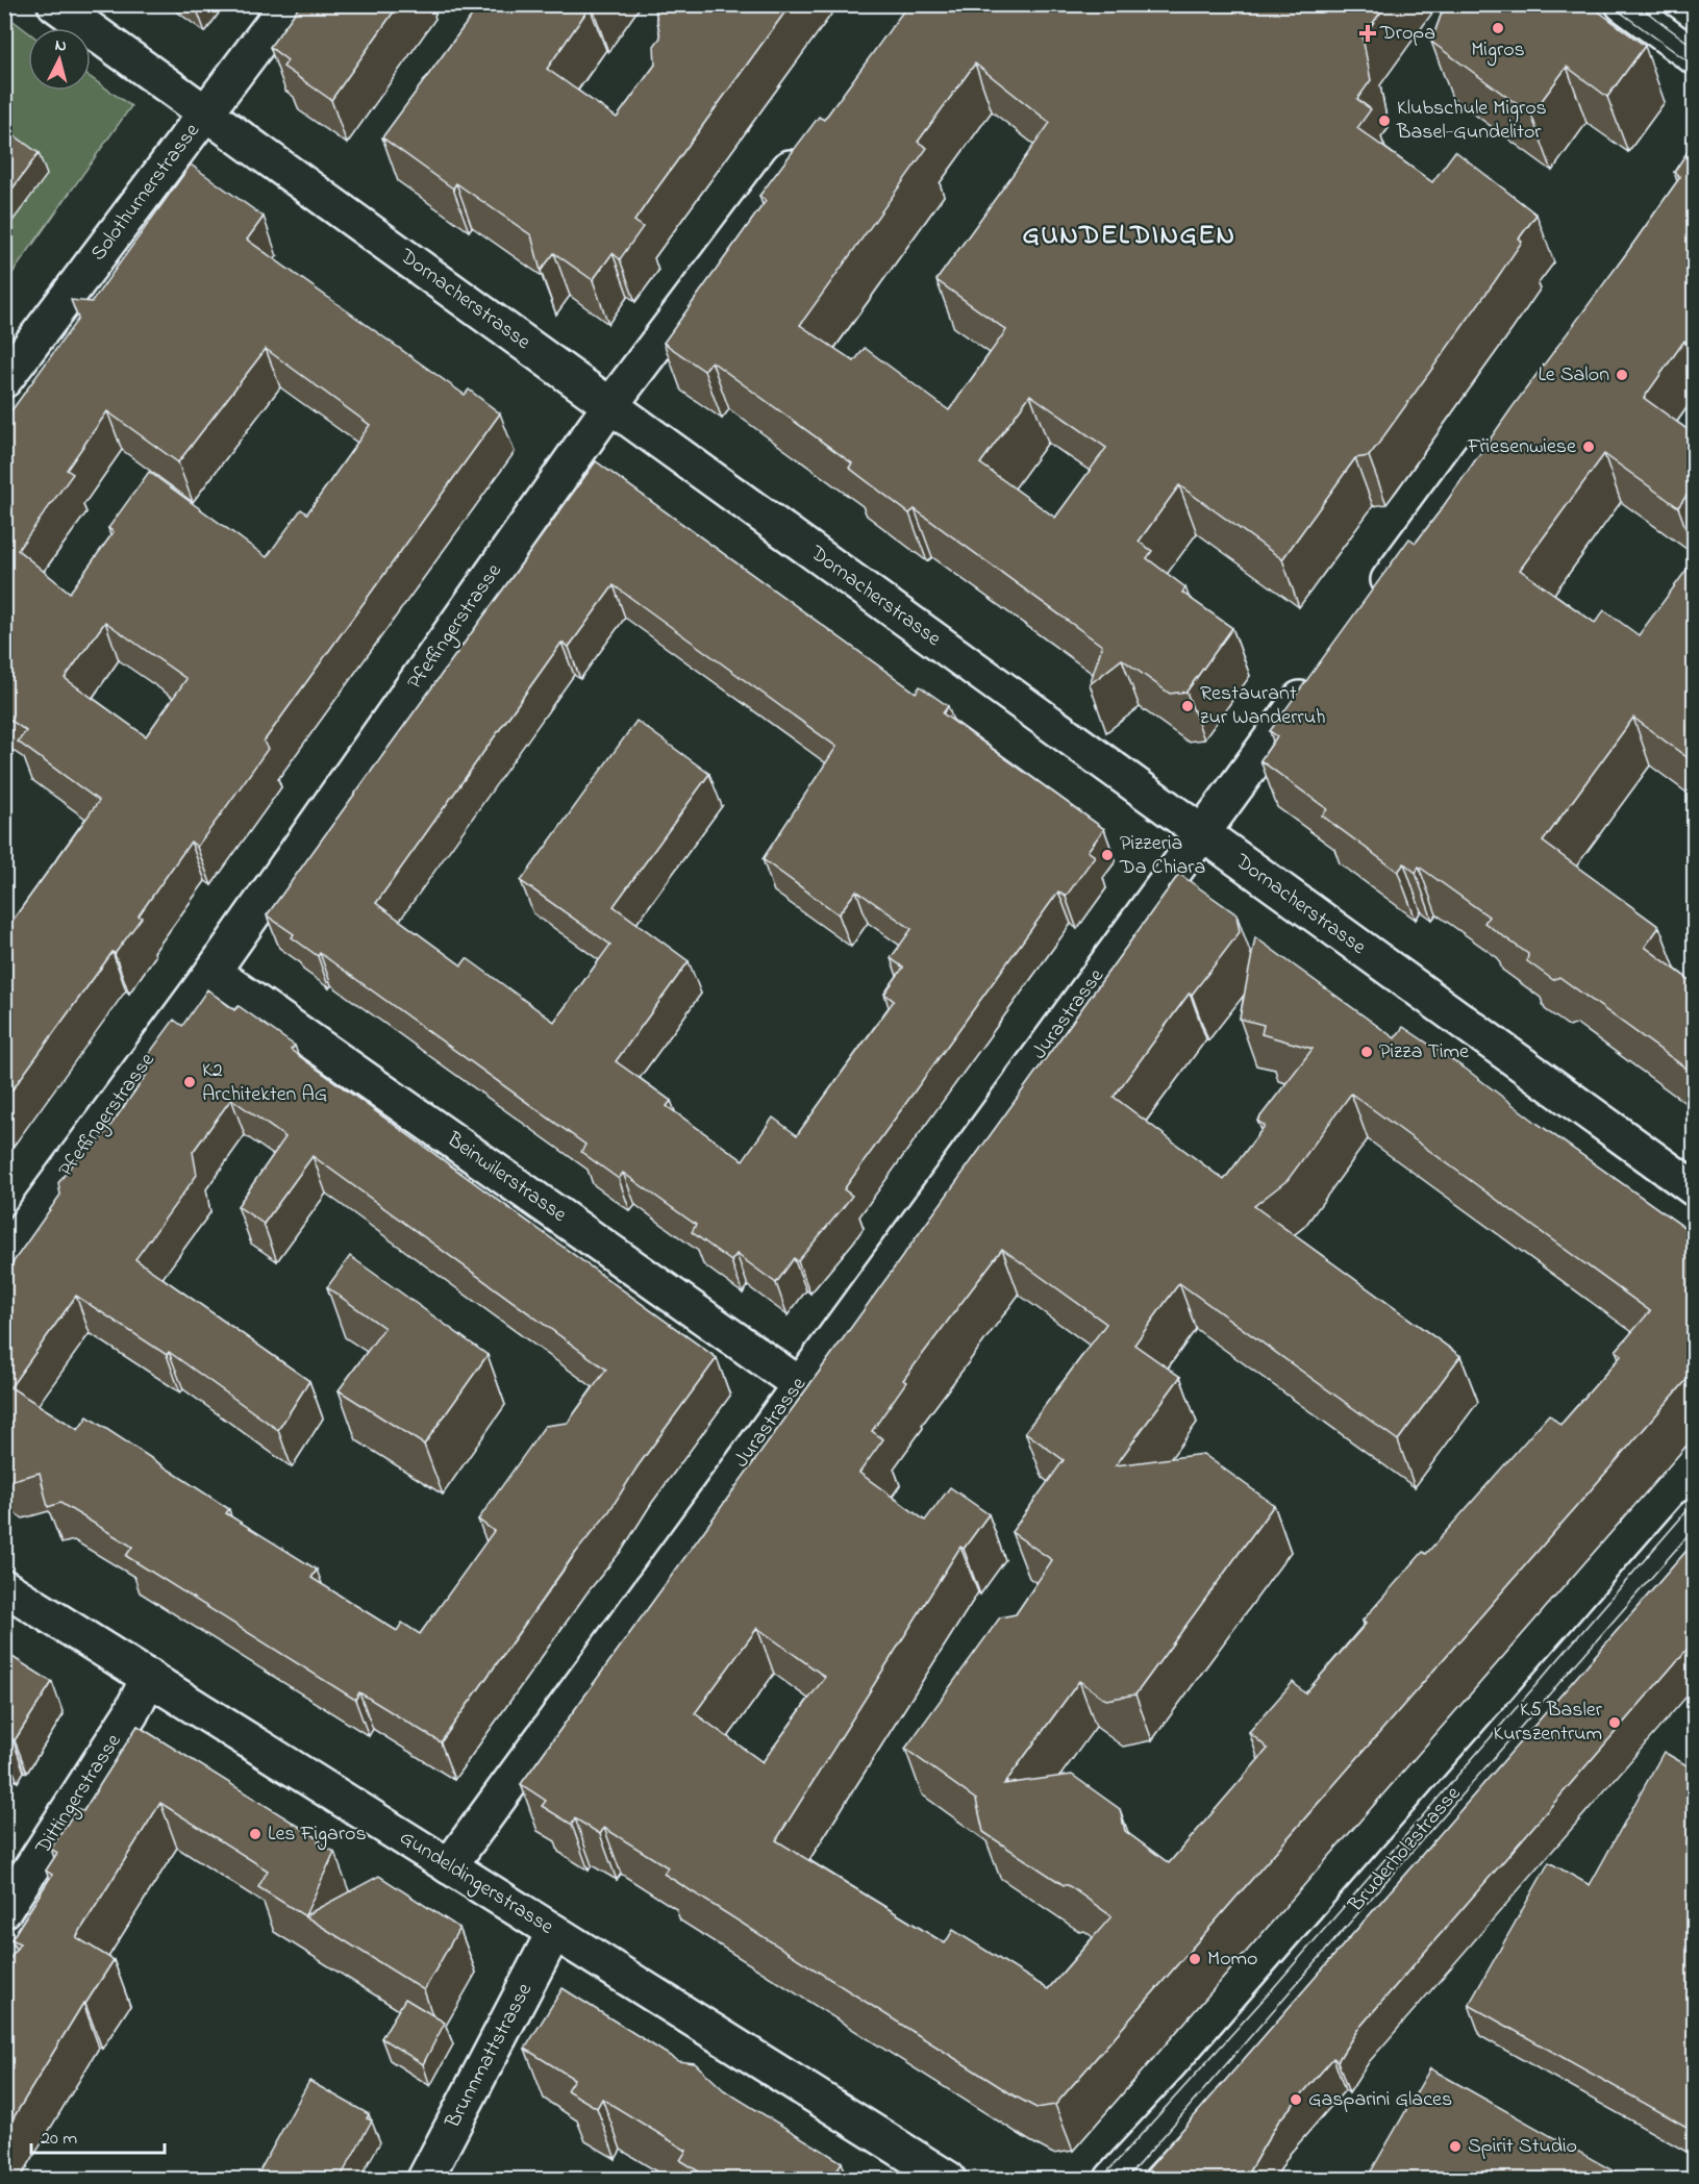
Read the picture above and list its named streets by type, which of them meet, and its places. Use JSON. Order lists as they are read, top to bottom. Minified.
{"streets":{"street":["Solothurnerstrasse","Dornacherstrasse","Pfeffingerstrasse","Jurastrasse","Beinwilerstrasse","Dittingerstrasse","Bruderholzstrasse","Gundeldingerstrasse","Brunnmattstrasse"]},"crossings":[["Solothurnerstrasse","Dornacherstrasse"],["Dornacherstrasse","Pfeffingerstrasse"],["Dornacherstrasse","Jurastrasse"],["Pfeffingerstrasse","Beinwilerstrasse"],["Jurastrasse","Beinwilerstrasse"],["Jurastrasse","Gundeldingerstrasse"],["Dittingerstrasse","Gundeldingerstrasse"],["Gundeldingerstrasse","Brunnmattstrasse"]],"districts":["GUNDELDINGEN"],"places":{"other":["Migros","Klubschule Migros Basel-Gundelitor","Le Salon","Friesenwiese","Restaurant zur Wanderruh","Pizzeria Da Chiara","Pizza Time","K2 Architekten AG","K5 Basler Kurszentrum","Les Figaros","Momo","Gasparini Glaces","Spirit Studio"],"health":["Dropa"]},"scale_bar":"20 m","north":"top"}
